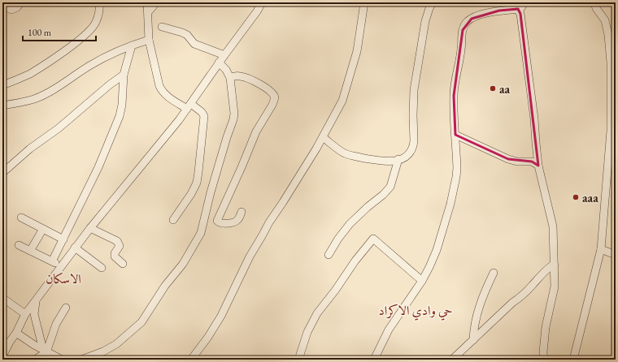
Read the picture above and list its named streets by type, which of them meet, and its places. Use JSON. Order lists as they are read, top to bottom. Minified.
{"districts":["الاسكان","حي وادي الاكراد"],"places":["aa","aaa"],"scale_bar":"100 m"}
